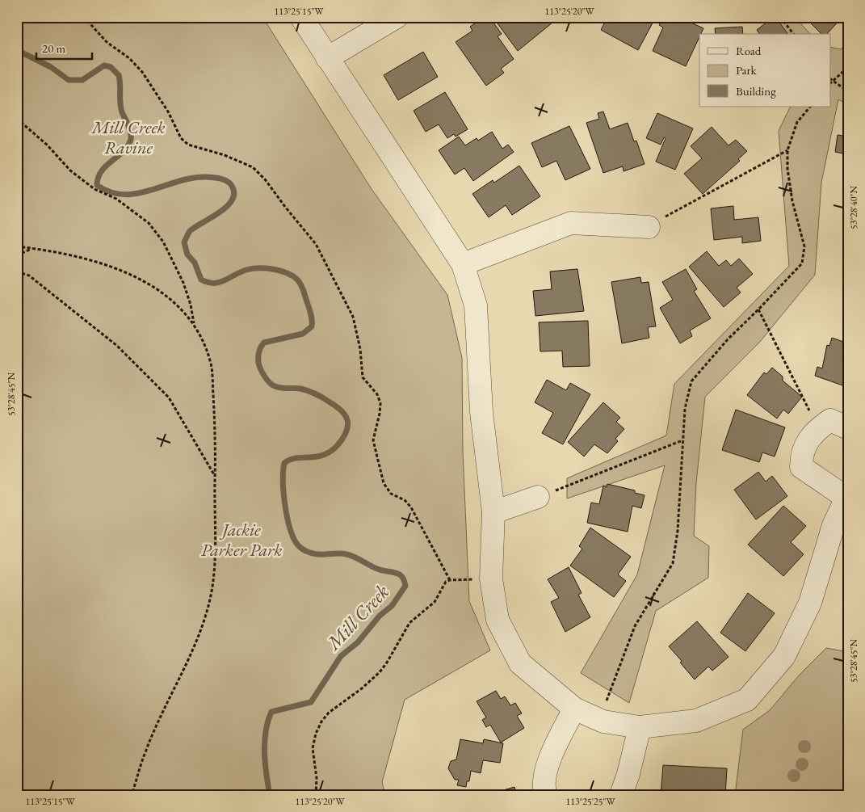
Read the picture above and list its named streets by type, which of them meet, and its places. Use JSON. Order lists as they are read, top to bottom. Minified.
{"water":["Mill Creek"],"parks":["Mill Creek Ravine","Jackie Parker Park"],"legend":["Road","Park","Building"],"scale_bar":"20 m","coordinates":["113°25'15\"W","113°25'20\"W","53°28'40\"N","53°28'45\"N","113°25'25\"W"]}
